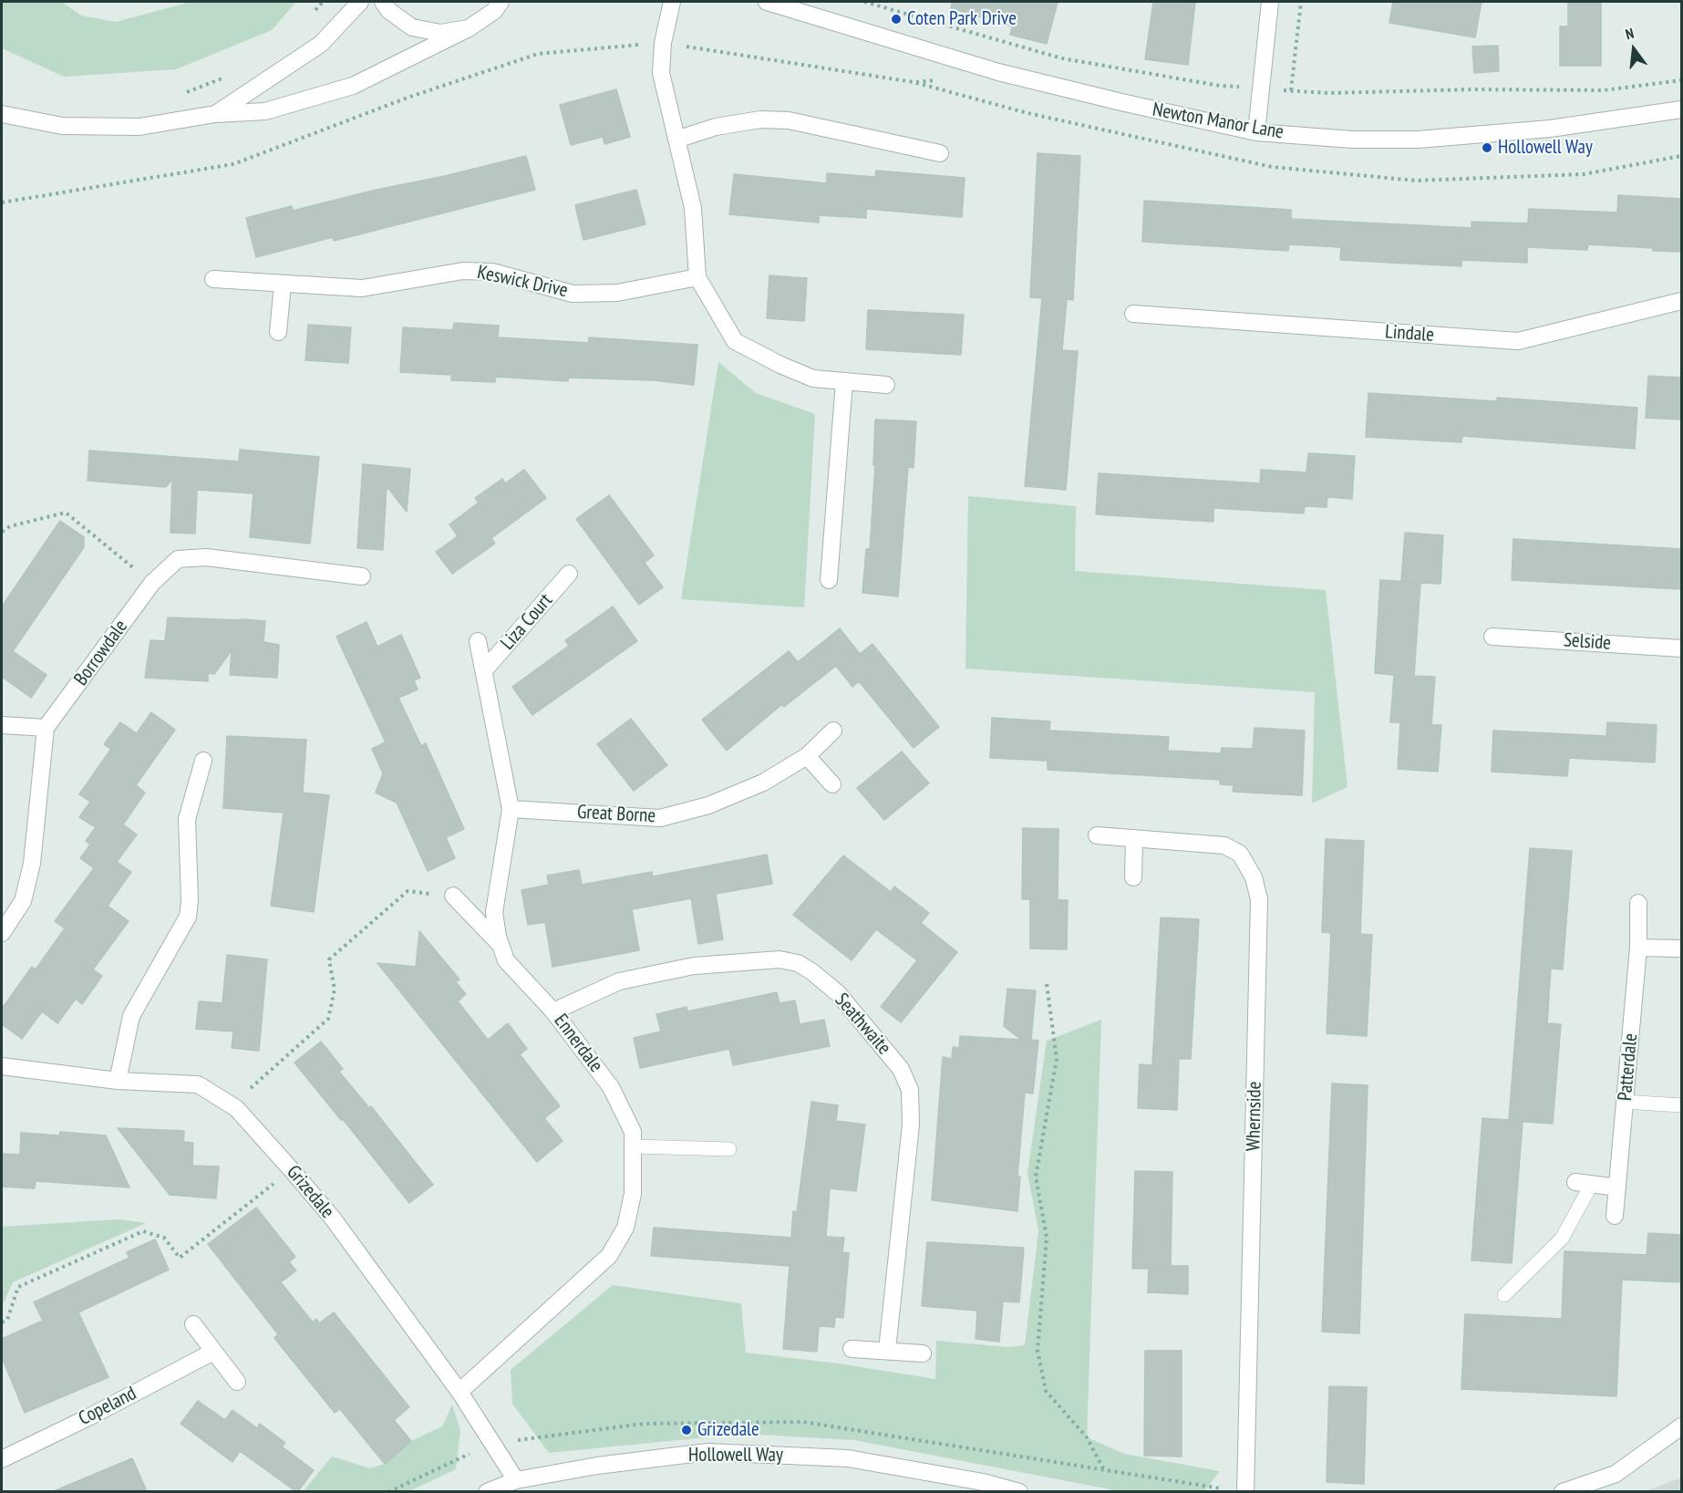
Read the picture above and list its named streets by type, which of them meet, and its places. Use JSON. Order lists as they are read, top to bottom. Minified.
{"streets":{"street":["Newton Manor Lane","Keswick Drive","Lindale","Liza Court","Selside","Borrowdale","Great Borne","Seathwaite","Ennerdale","Patterdale","Whernside","Grizedale","Copeland","Hollowell Way"]},"crossings":[["Liza Court","Ennerdale"],["Great Borne","Ennerdale"],["Seathwaite","Ennerdale"],["Ennerdale","Grizedale"],["Grizedale","Hollowell Way"]],"places":["Coten Park Drive","Hollowell Way","Grizedale"],"north":"top"}
